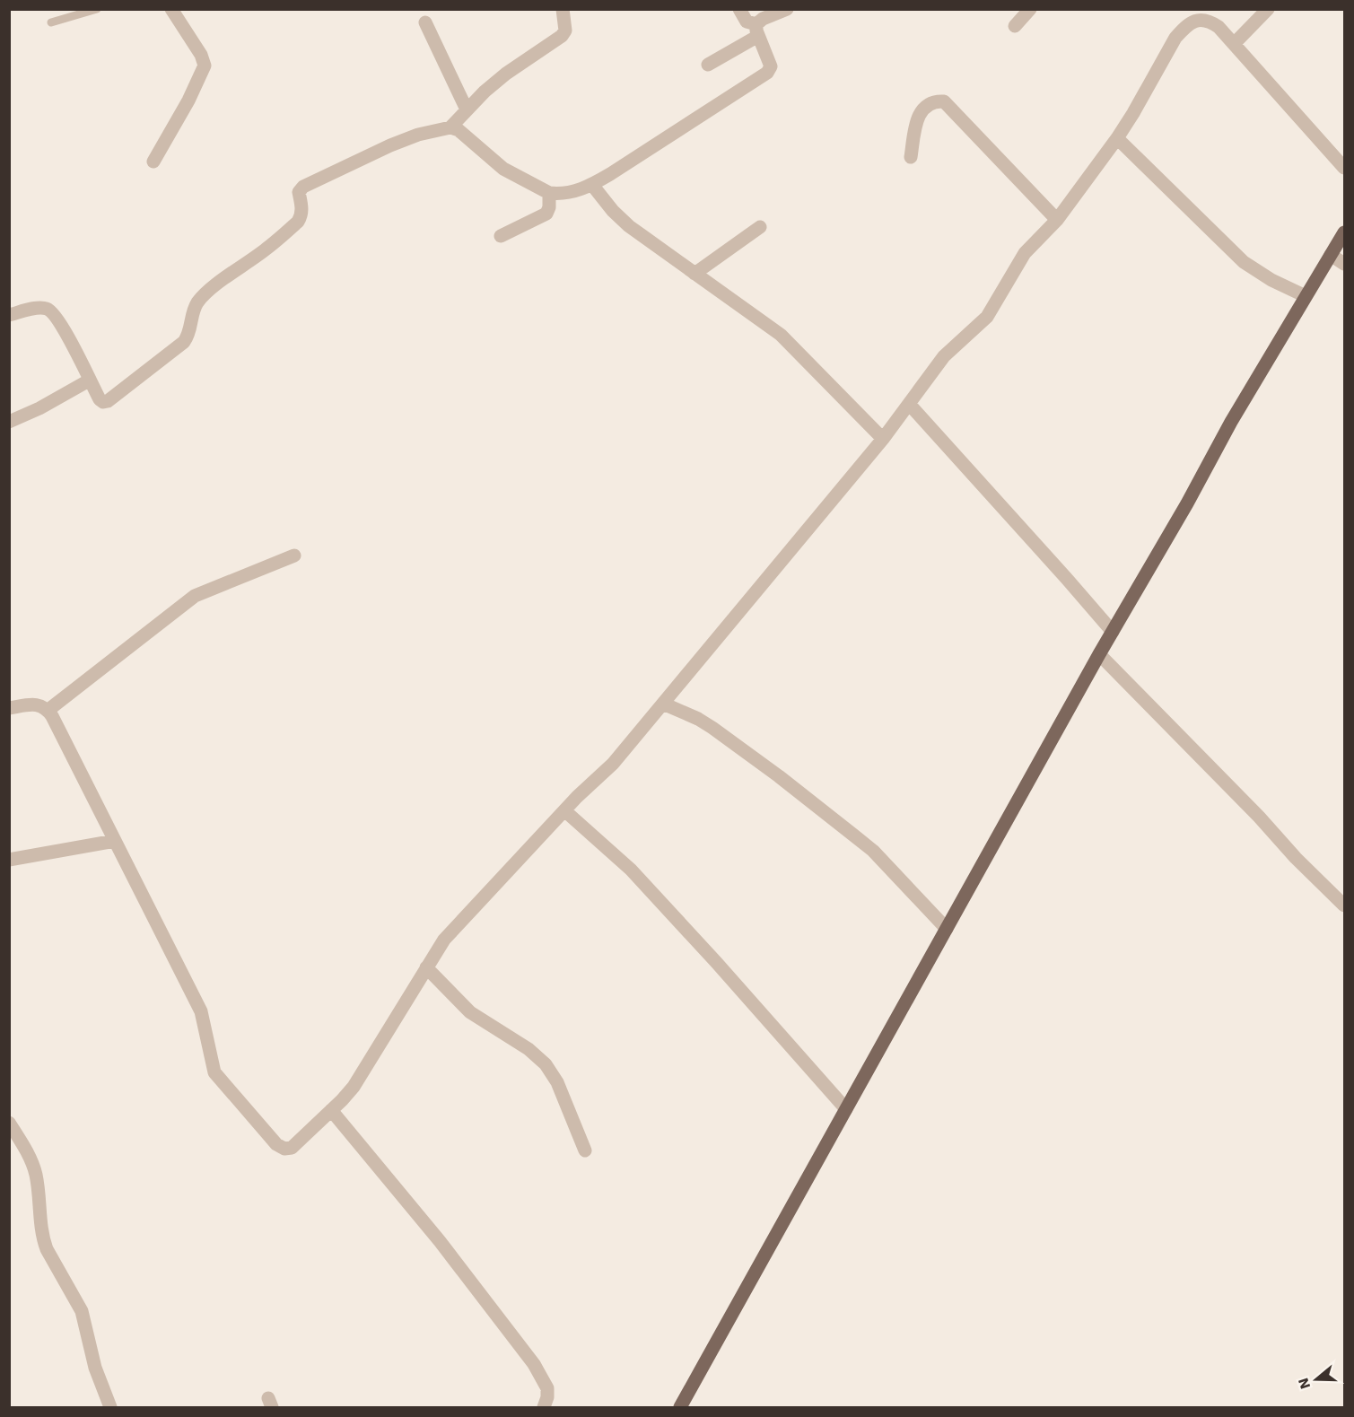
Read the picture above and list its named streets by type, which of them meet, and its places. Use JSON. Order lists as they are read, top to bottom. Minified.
{"north":"left"}
